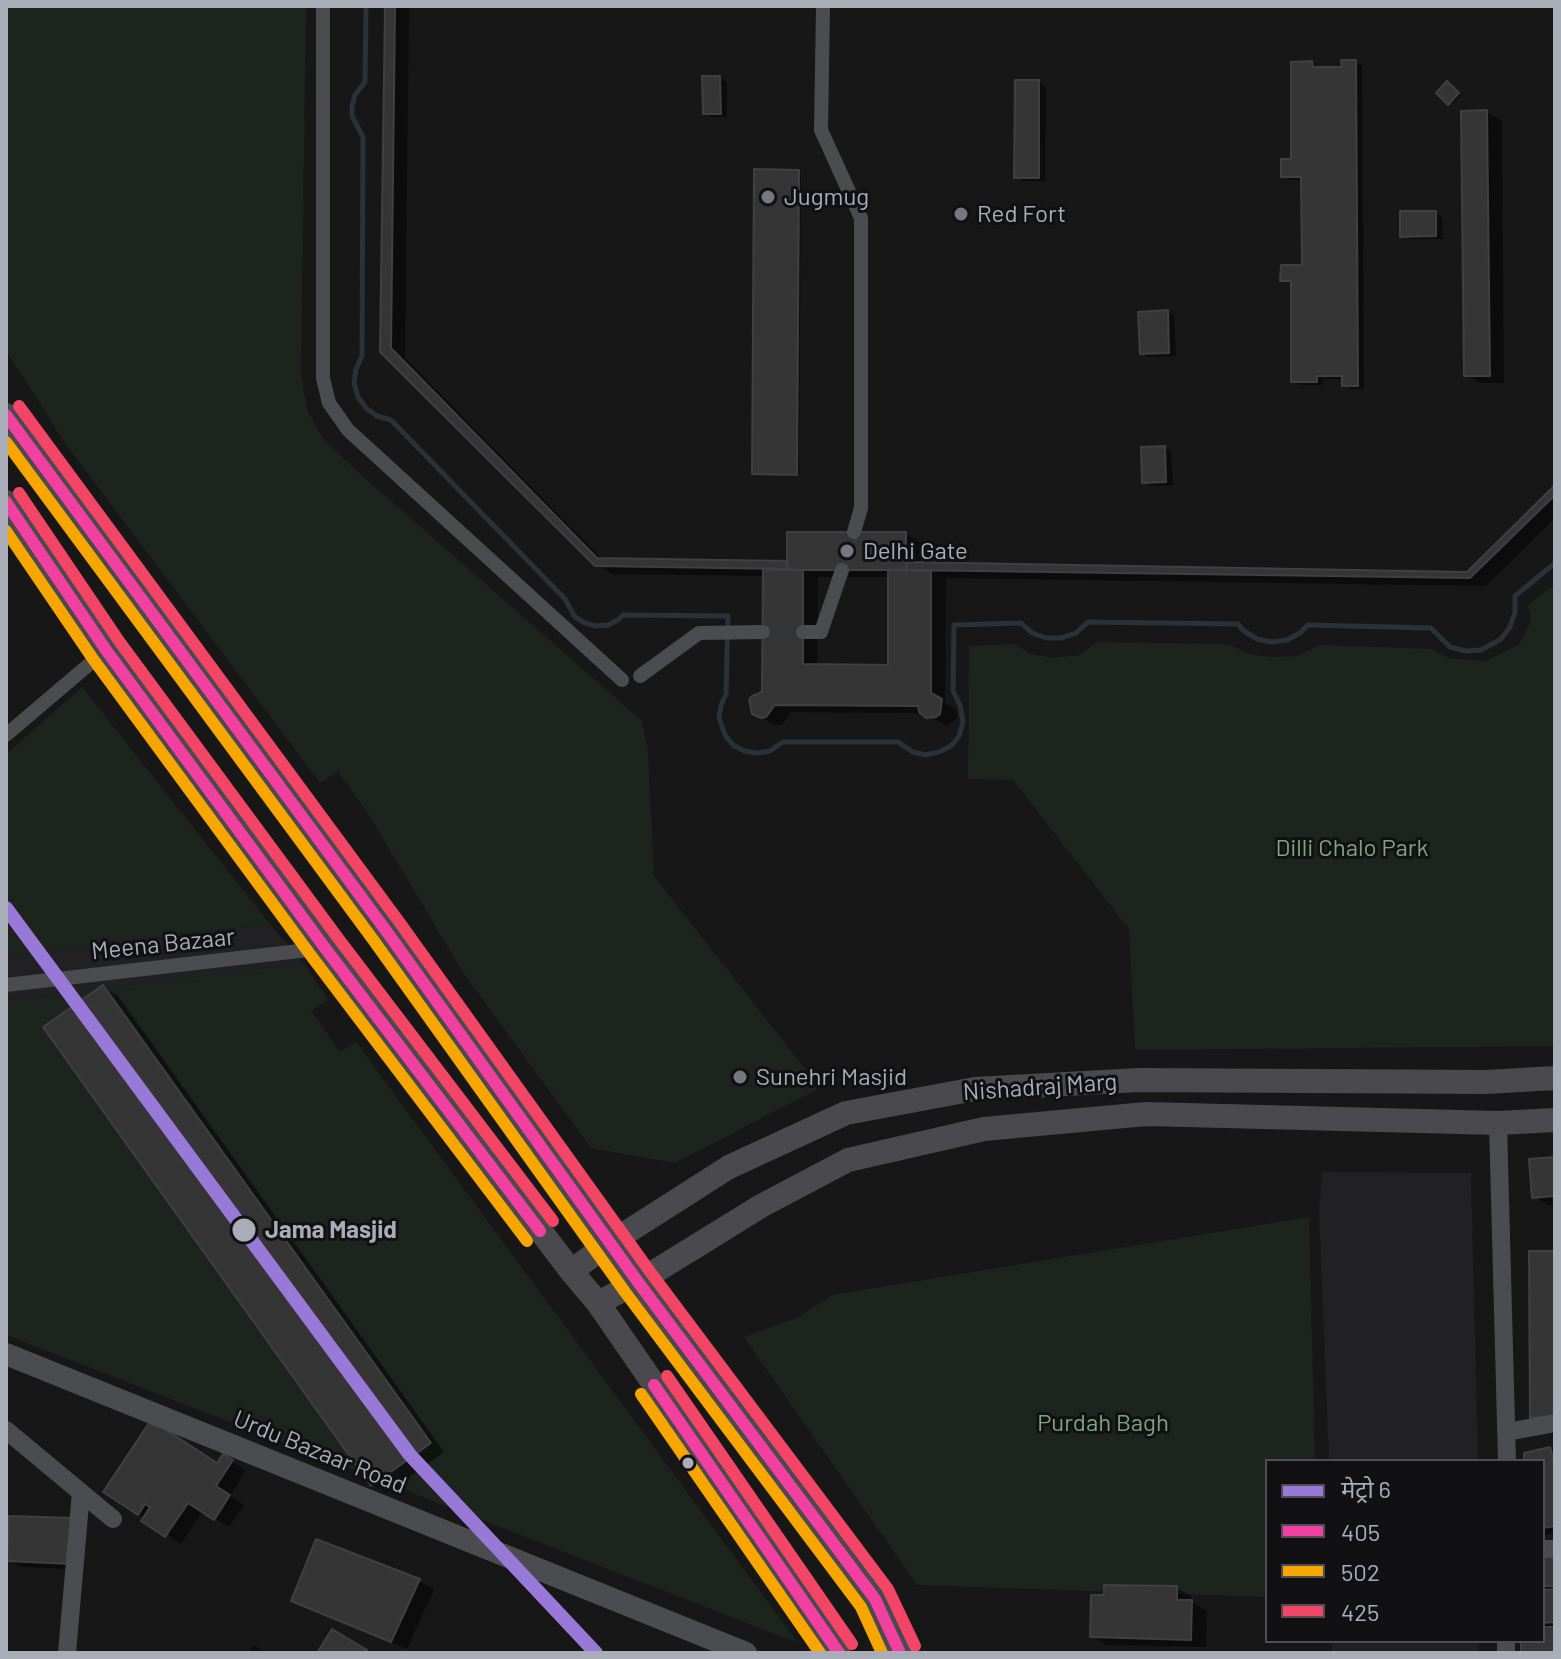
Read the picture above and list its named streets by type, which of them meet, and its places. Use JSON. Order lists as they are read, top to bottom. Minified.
{"streets":{"main road":["Nishadraj Marg"],"street":["Meena Bazaar","Urdu Bazaar Road"]},"parks":["Dilli Chalo Park","Purdah Bagh"],"places":["Jugmug","Red Fort","Delhi Gate","Sunehri Masjid","Jama Masjid"],"lines":["transit line 425","transit line 405","transit line 502","metro line 6"],"legend":["मेट्रो 6","405","502","425"]}
